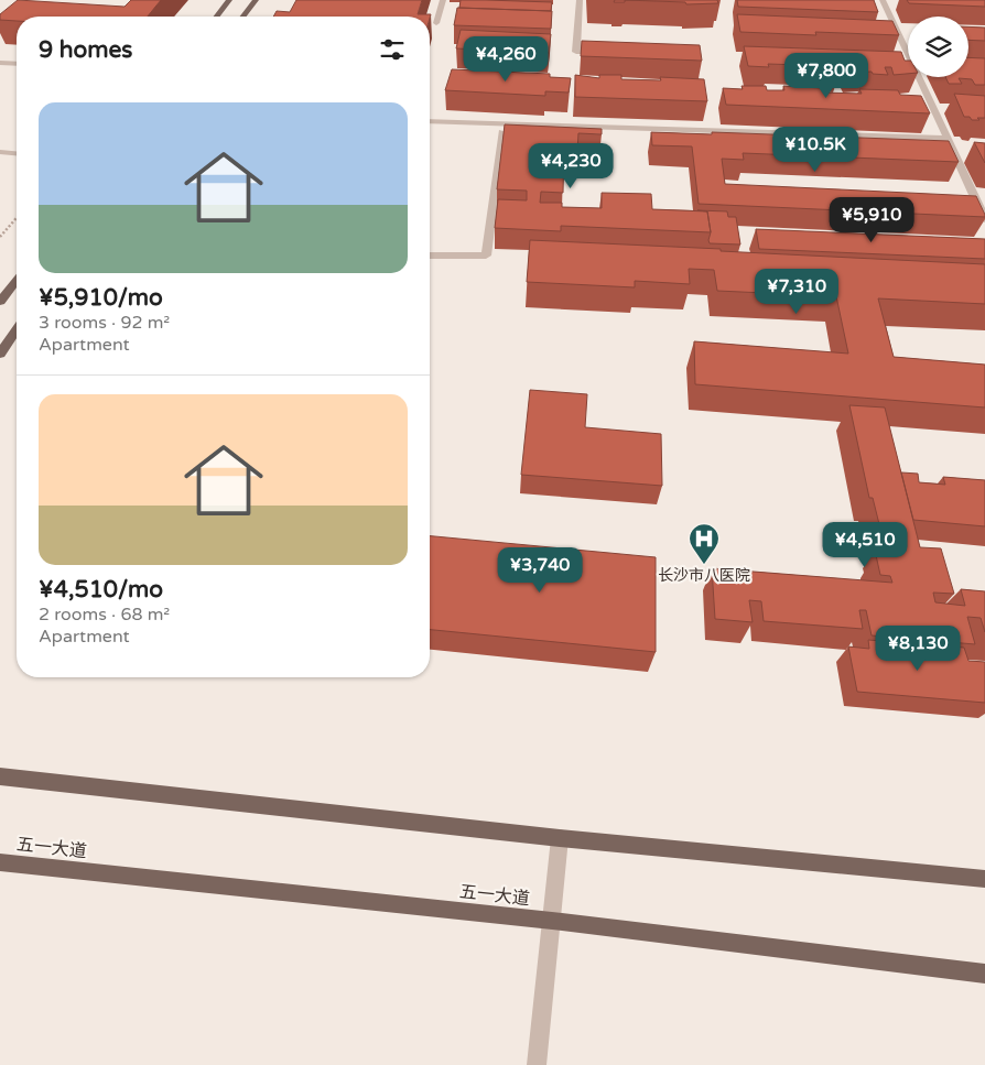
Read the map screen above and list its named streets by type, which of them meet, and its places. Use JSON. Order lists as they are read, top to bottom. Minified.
{"streets":{"main road":["五一大道"]},"places":{"hospital":["长沙市八医院"]},"page":{"heading":"9 homes","price":["¥4,260","¥7,800","¥10.5K","¥4,230","¥5,910","¥7,310","¥4,510","¥3,740","¥8,130"],"list":[{"name":"¥5,910/mo","note":"3 rooms · 92 m² · Apartment"},{"name":"¥4,510/mo","note":"2 rooms · 68 m² · Apartment"}]}}
